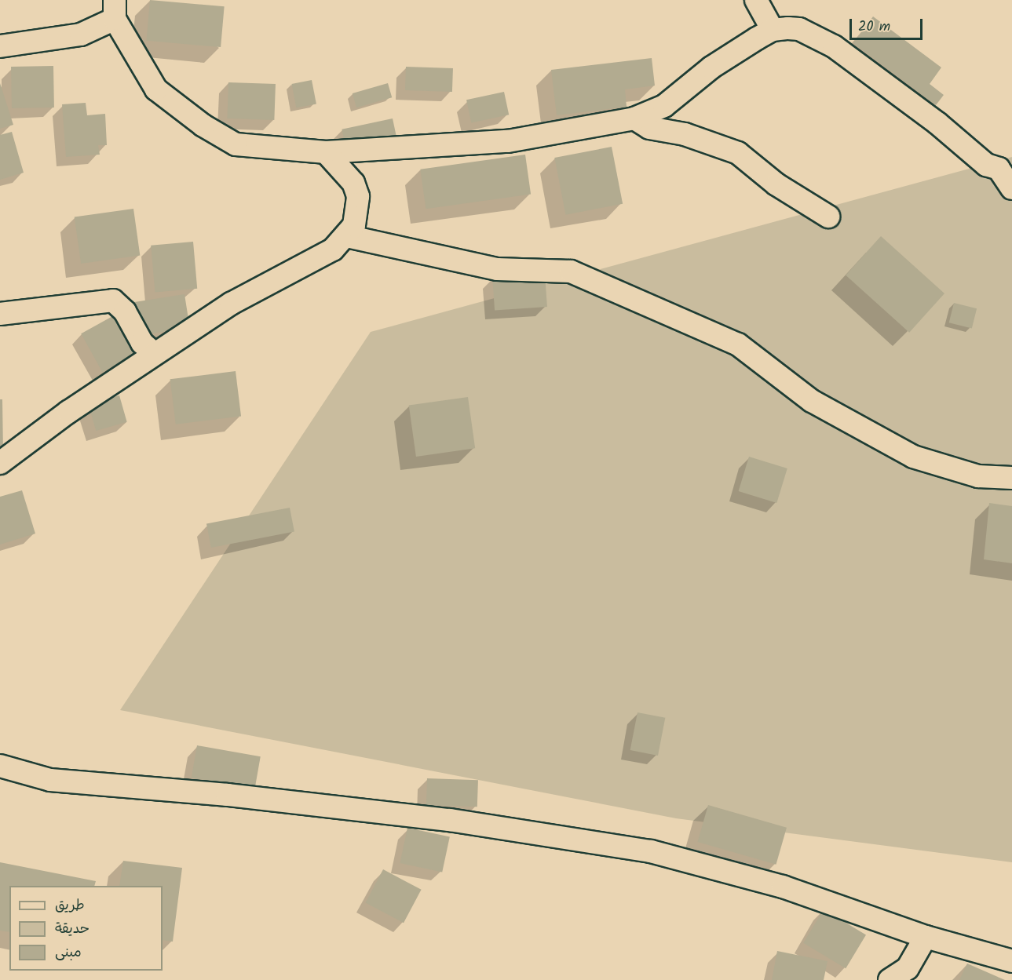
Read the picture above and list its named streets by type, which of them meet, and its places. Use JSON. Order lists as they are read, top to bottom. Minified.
{"legend":["طريق","حديقة","مبنى"],"scale_bar":"20 m"}
